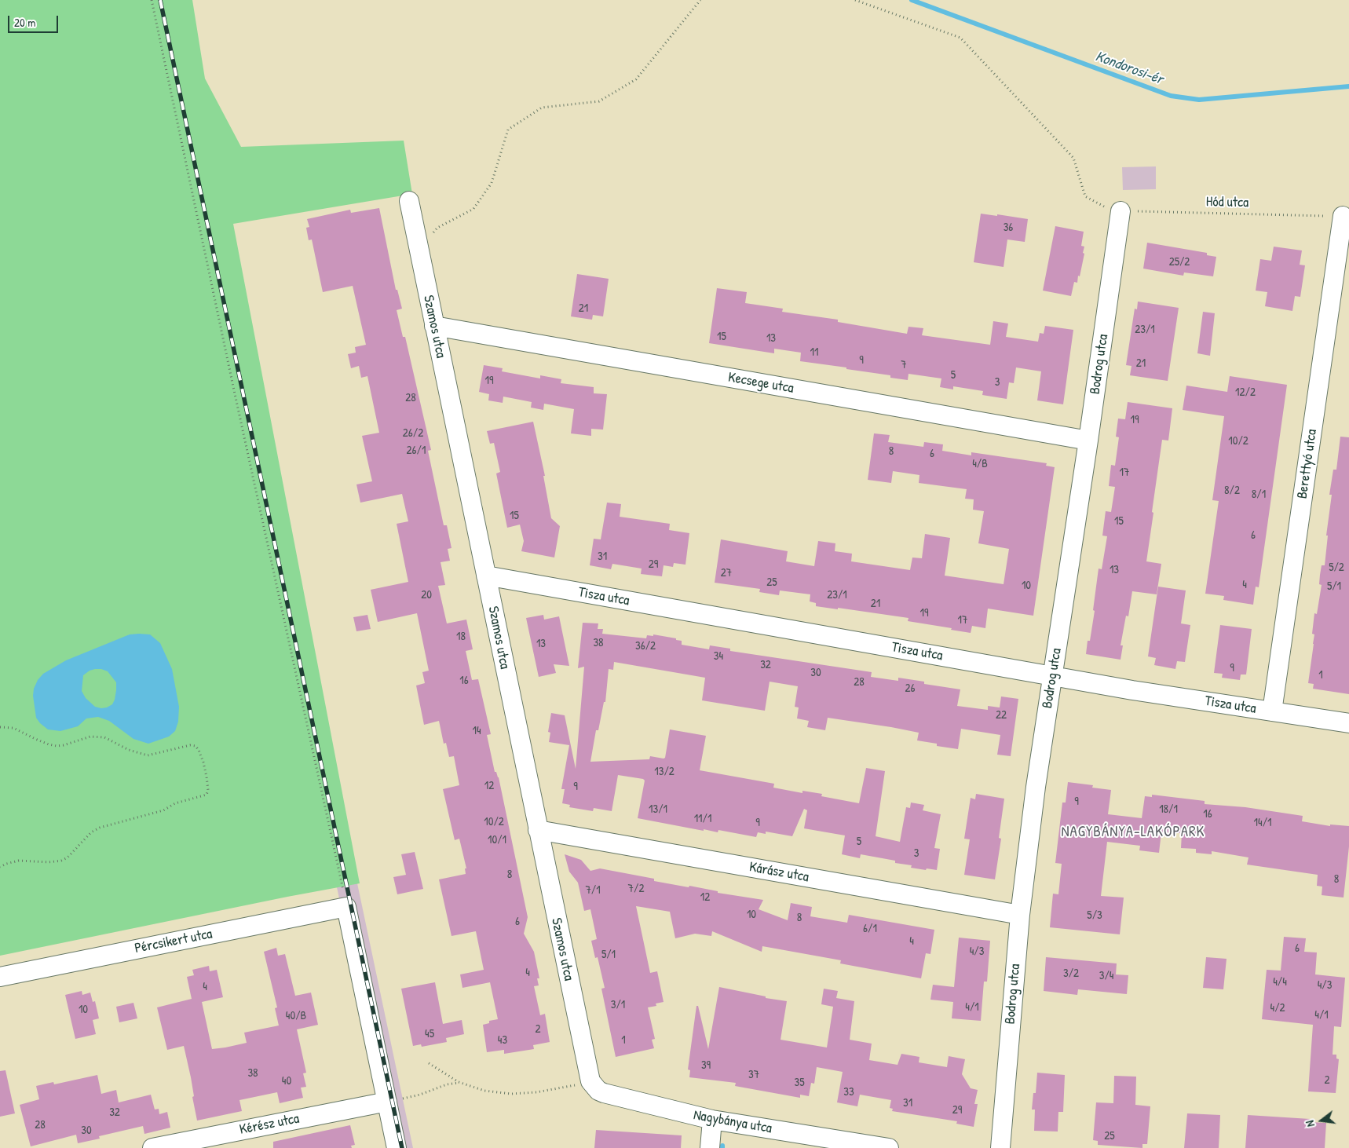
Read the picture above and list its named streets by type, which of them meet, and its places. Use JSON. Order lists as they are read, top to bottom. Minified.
{"streets":{"street":["Szamos utca","Bodrog utca","Kecsege utca","Berettyó utca","Tisza utca","Kárász utca","Pércsikert utca","Nagybánya utca","Kérész utca"],"path":["Hód utca"]},"crossings":[["Hód utca","Bodrog utca"],["Hód utca","Berettyó utca"],["Szamos utca","Kecsege utca"],["Szamos utca","Tisza utca"],["Szamos utca","Kárász utca"],["Szamos utca","Nagybánya utca"],["Bodrog utca","Kecsege utca"],["Bodrog utca","Tisza utca"],["Bodrog utca","Kárász utca"],["Berettyó utca","Tisza utca"]],"districts":["NAGYBÁNYA-LAKÓPARK"],"water":["Kondorosi-ér"],"house_numbers":["36","25/2","21","23/1","15","13","11","9","21","7","5","19","3","12/2","28","19","26/2","10/2","26/1","8","6","4/B","17","8/2","8/1","15","15","6","31","29","5/2","13","27","25","4","10","5/1","20","23/1","21","19","17","18","38","13","36/2","34","32","9","30","1","16","28","26","22","14","13/2","12","9","9","13/1","18/1","16","11/1","10/2","9","14/1","10/1","5","3","8","8","7/2","7/1","12","10","5/3","8","6","6/1","4","6","4/3","5/1","4","3/2","3/4","4/4","4/3","4","3/1","4/1","4/2","10","4/1","40/B","2","45","43","1","39","38","37","2","40","35","33","31","29","32","28","30","25"],"scale_bar":"20 m","north":"left"}
